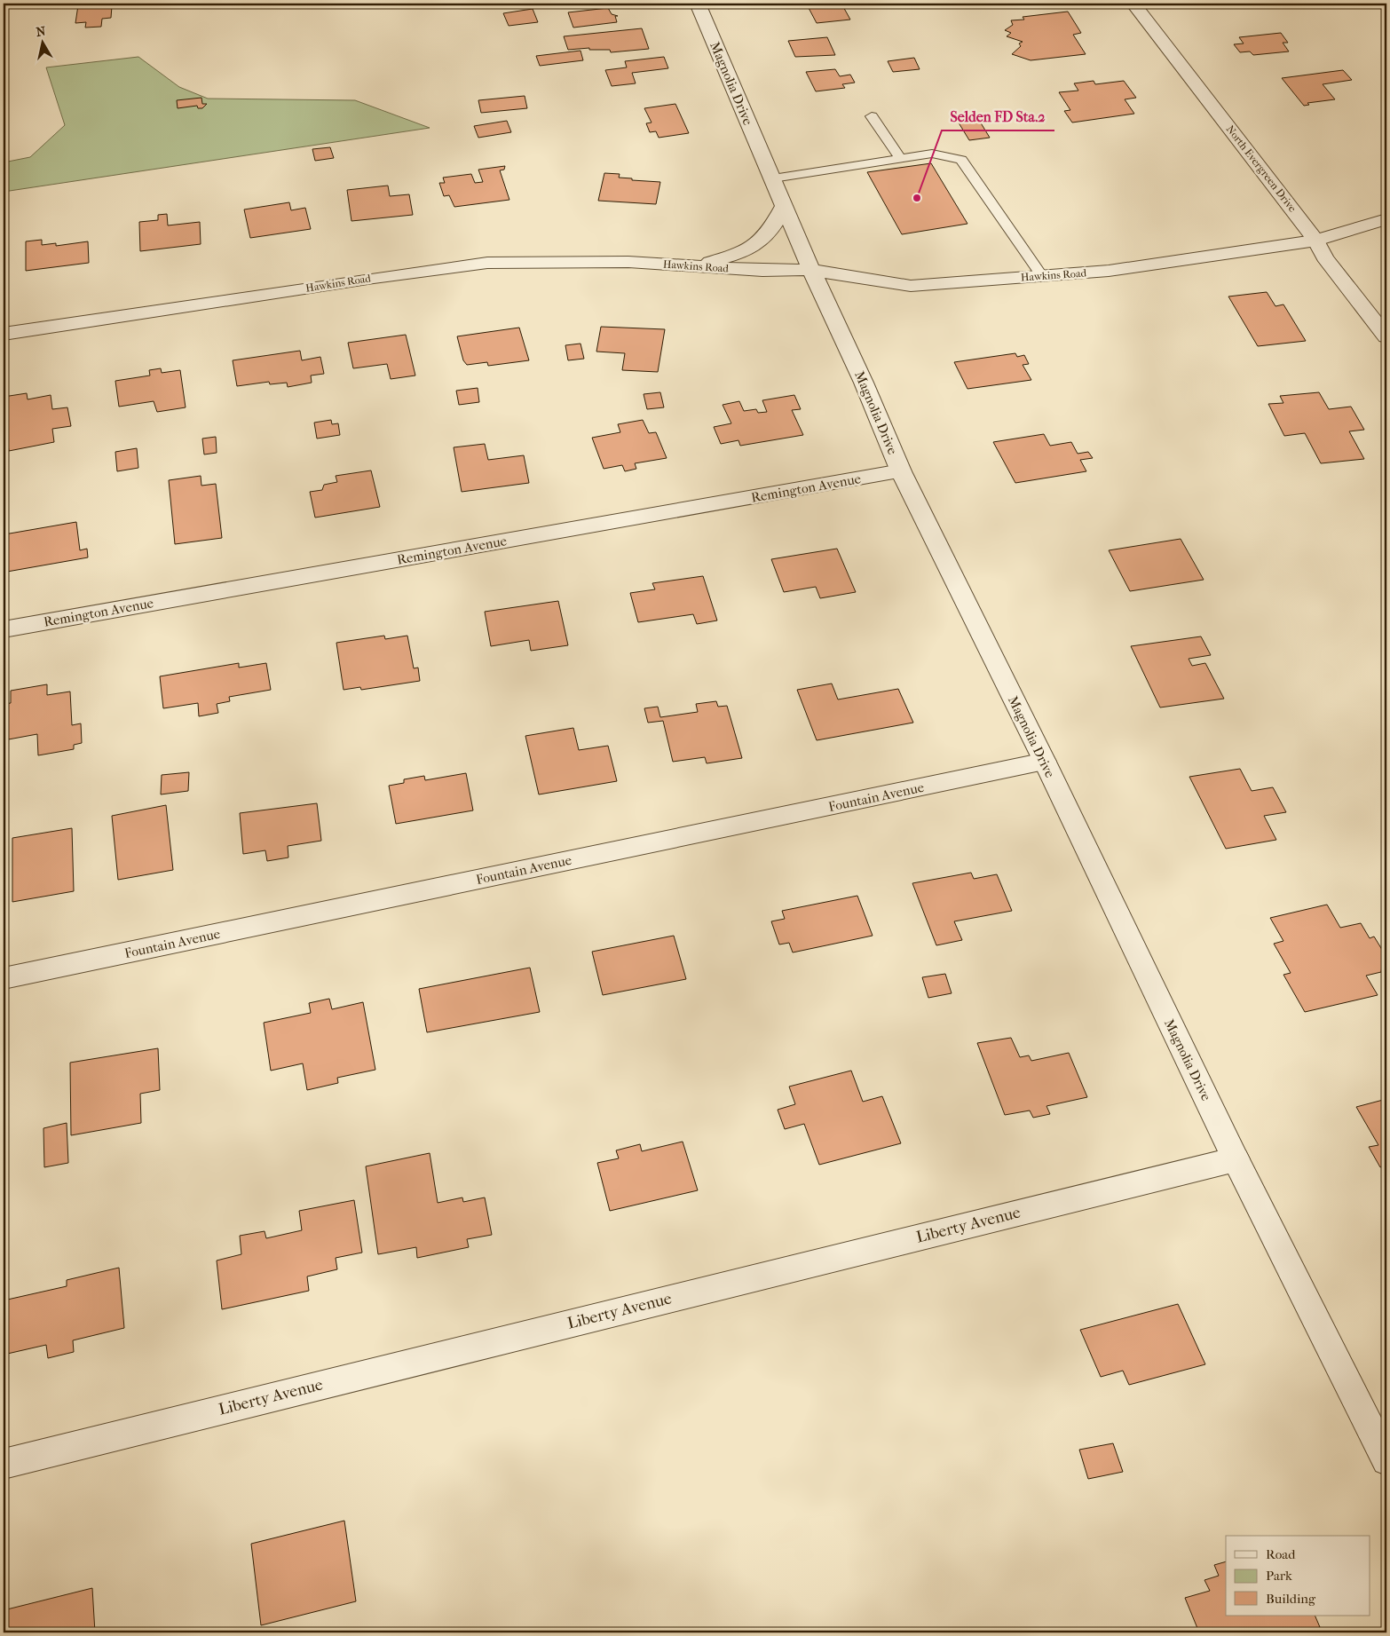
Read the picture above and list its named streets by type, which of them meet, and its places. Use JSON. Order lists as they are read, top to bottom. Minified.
{"streets":{"street":["Magnolia Drive","North Evergreen Drive","Hawkins Road","Remington Avenue","Fountain Avenue","Liberty Avenue"]},"crossings":[["Magnolia Drive","Hawkins Road"],["Magnolia Drive","Remington Avenue"],["Magnolia Drive","Fountain Avenue"],["Magnolia Drive","Liberty Avenue"],["North Evergreen Drive","Hawkins Road"]],"places":["Selden FD Sta.2"],"legend":["Road","Park","Building"],"north":"top"}
